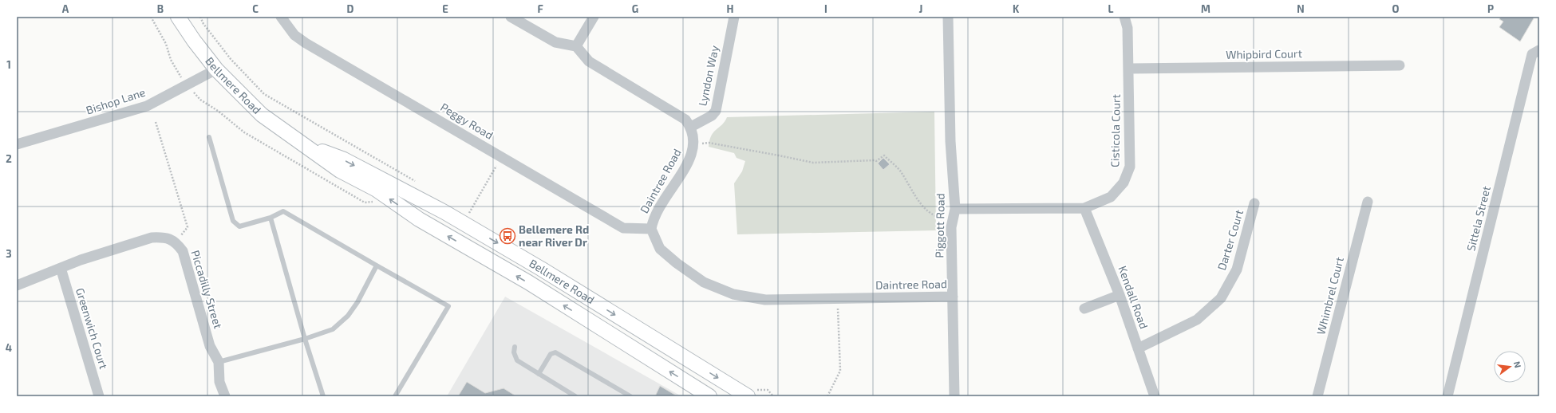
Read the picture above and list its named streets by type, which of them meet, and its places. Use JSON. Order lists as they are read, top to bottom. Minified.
{"streets":{"street":["Whipbird Court","Lyndon Way","Bellmere Road","Bishop Lane","Peggy Road","Cisticola Court","Daintree Road","Sittela Street","Piggott Road","Darter Court","Piccadilly Street","Whimbrel Court","Kendall Road","Greenwich Court"]},"crossings":[["Whipbird Court","Cisticola Court"],["Lyndon Way","Daintree Road"],["Bellmere Road","Bishop Lane"],["Peggy Road","Daintree Road"],["Cisticola Court","Piggott Road"],["Cisticola Court","Kendall Road"],["Daintree Road","Piggott Road"],["Darter Court","Kendall Road"],["Piccadilly Street","Greenwich Court"]],"places":{"bus stop":["Bellemere Rd near River Dr"]},"north":"right","grid":{"columns":["A","B","C","D","E","F","G","H","I","J","K","L","M","N","O","P"],"rows":["1","2","3","4"]}}
